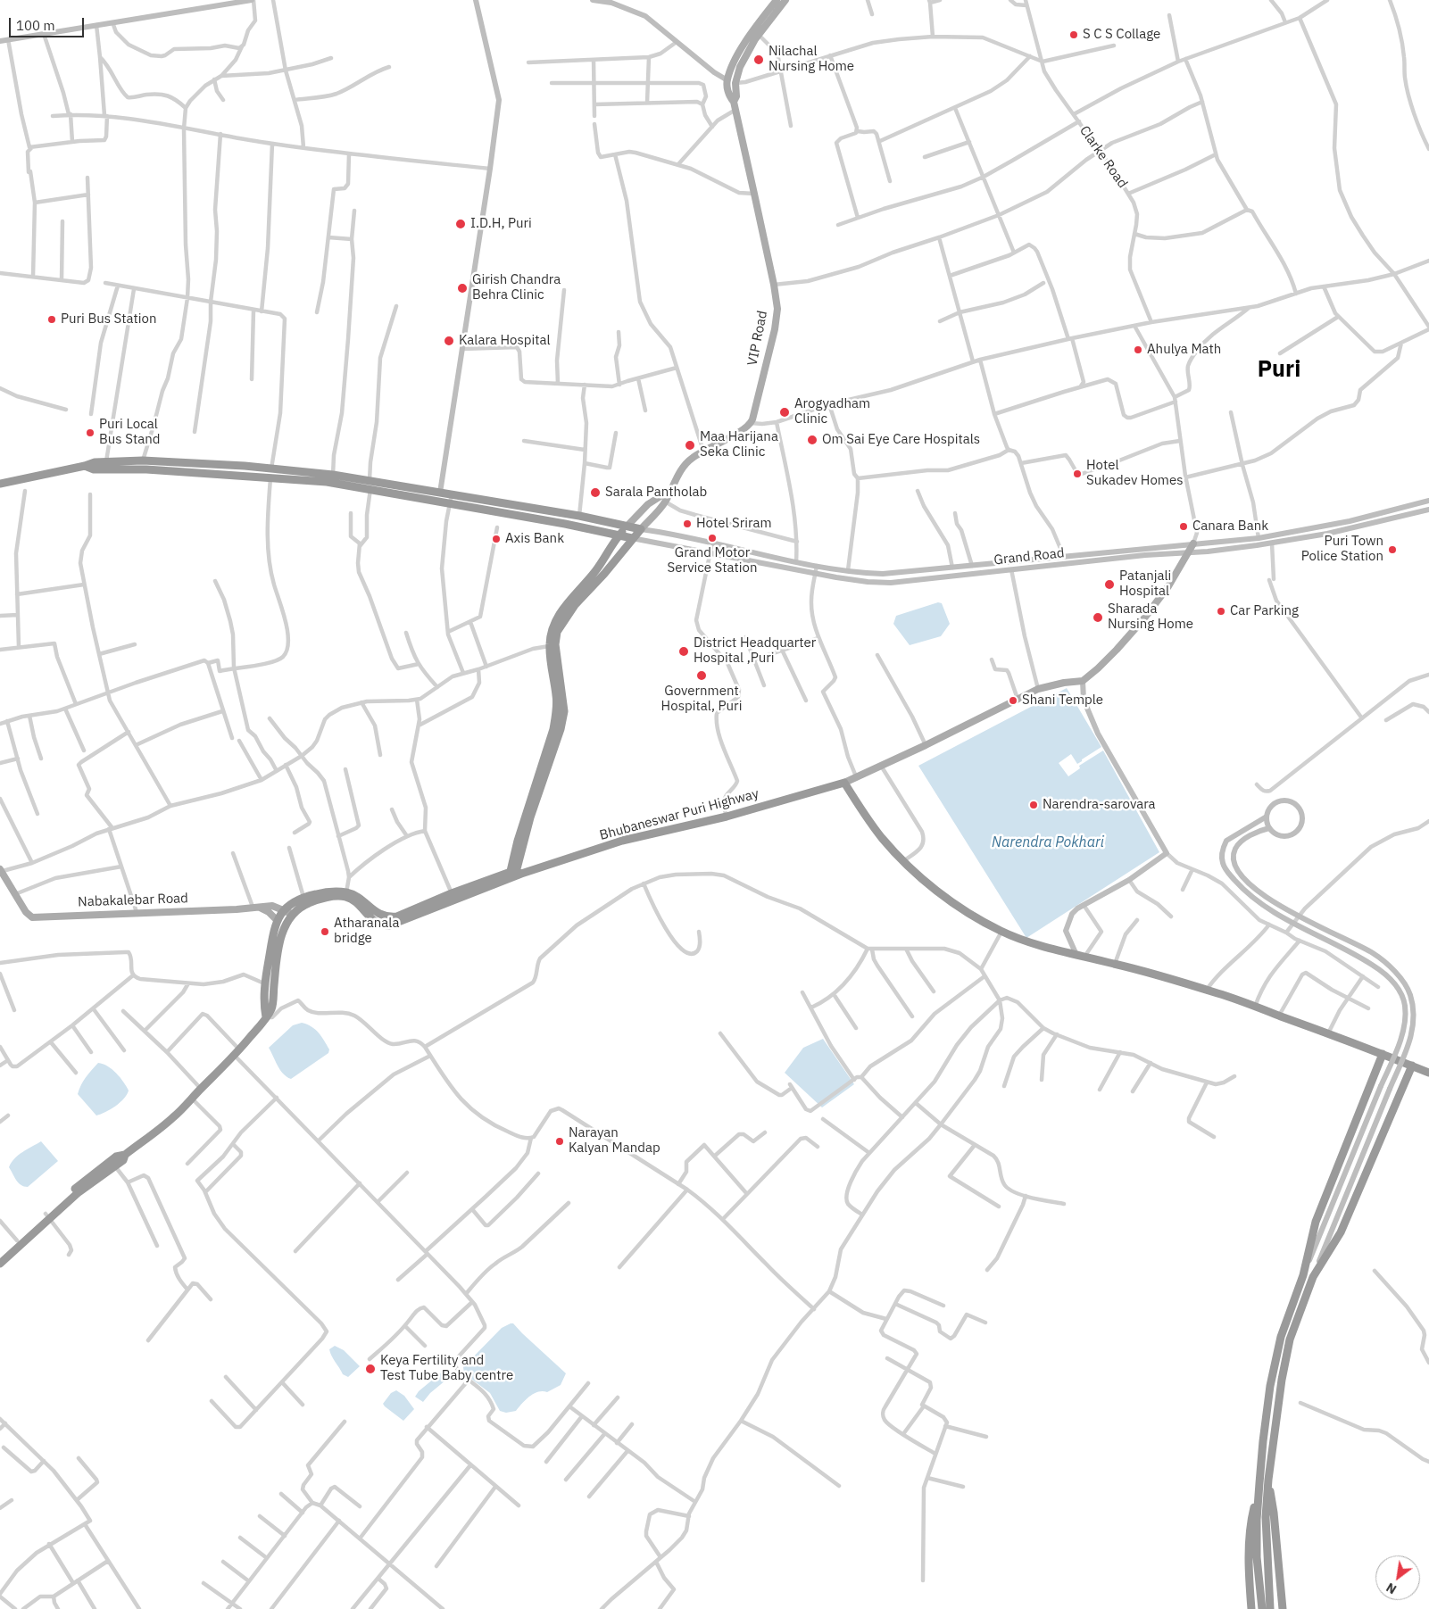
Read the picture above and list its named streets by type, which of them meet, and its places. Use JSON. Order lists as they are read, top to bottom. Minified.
{"streets":{"highway":["Bhubaneswar Puri Highway"],"main road":["VIP Road","Grand Road","Nabakalebar Road"],"street":["Clarke Road"]},"districts":["Puri"],"water":["Narendra Pokhari"],"places":["S C S Collage","Nilachal Nursing Home","I.D.H, Puri","Girish Chandra Behra Clinic","Puri Bus Station","Kalara Hospital","Ahulya Math","Arogyadham Clinic","Puri Local Bus Stand","Om Sai Eye Care Hospitals","Maa Harijana Seka Clinic","Hotel Sukadev Homes","Sarala Pantholab","Hotel Sriram","Canara Bank","Grand Motor Service Station","Axis Bank","Puri Town Police Station","Patanjali Hospital","Car Parking","Sharada Nursing Home","District Headquarter Hospital ,Puri","Government Hospital, Puri","Shani Temple","Narendra-sarovara","Atharanala bridge","Narayan Kalyan Mandap","Keya Fertility and Test Tube Baby centre"],"scale_bar":"100 m","north":"bottom left"}
